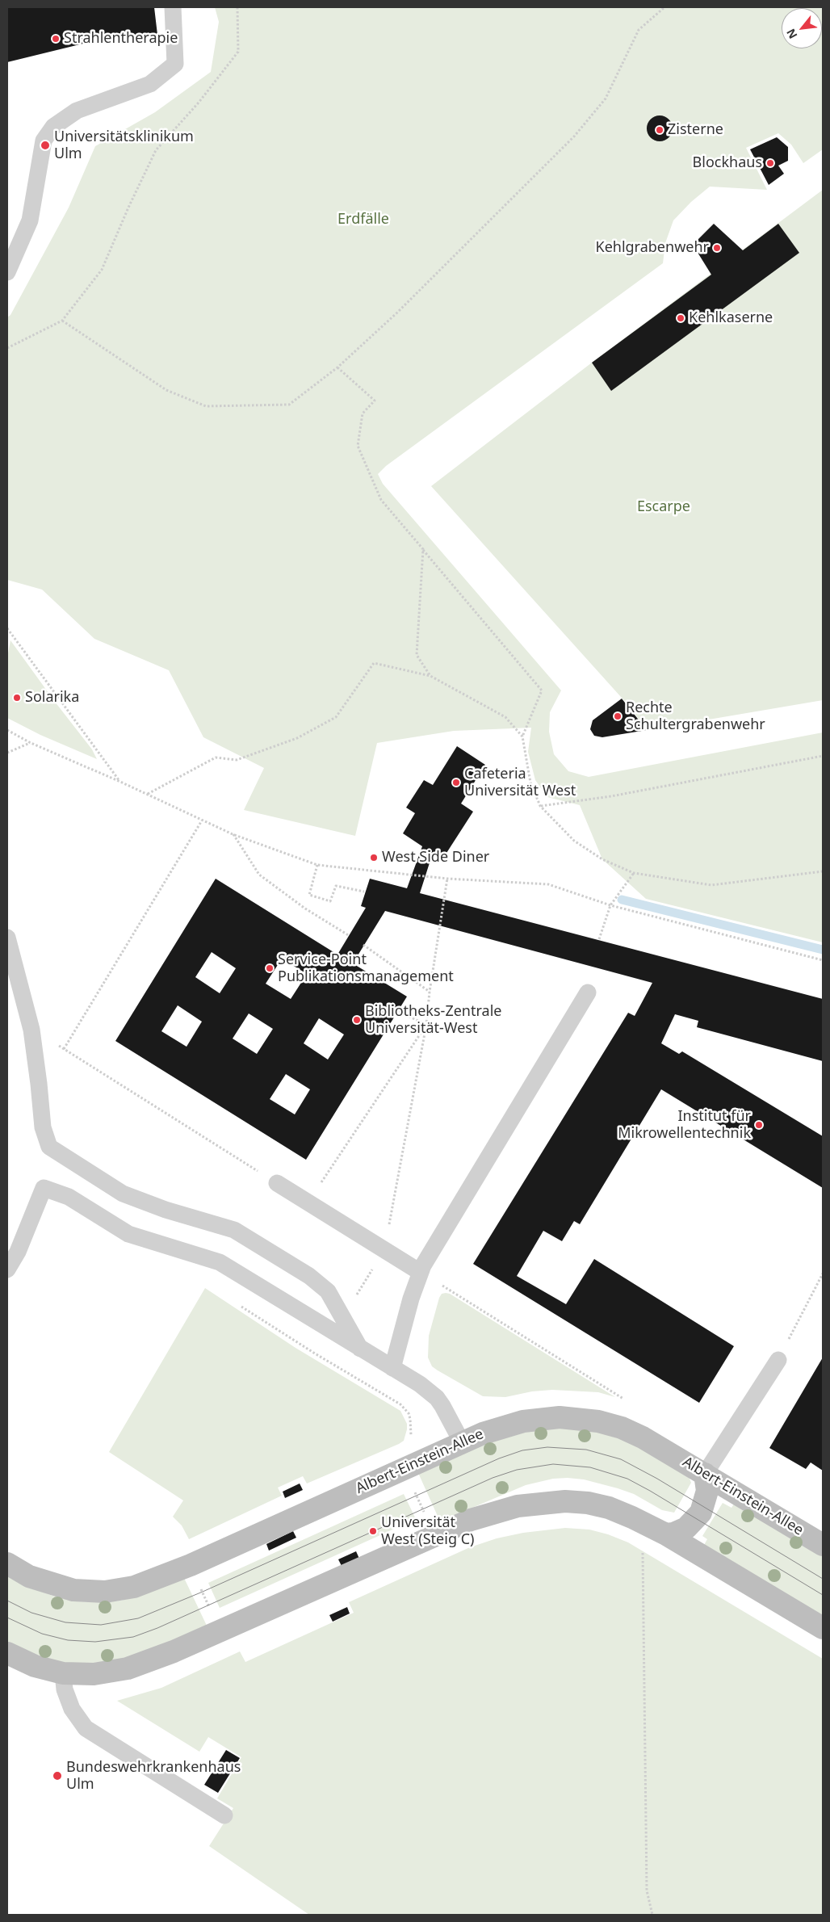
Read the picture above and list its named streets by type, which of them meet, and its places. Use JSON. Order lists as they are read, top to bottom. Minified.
{"streets":{"street":["Albert-Einstein-Allee"]},"parks":["Erdfälle","Escarpe"],"places":["Strahlentherapie","Zisterne","Universitätsklinikum Ulm","Blockhaus","Kehlgrabenwehr","Kehlkaserne","Solarika","Rechte Schultergrabenwehr","Cafeteria Universität West","West Side Diner","Service-Point Publikationsmanagement","Bibliotheks-Zentrale Universität-West","Institut für Mikrowellentechnik","Universität West (Steig C)","Bundeswehrkrankenhaus Ulm"],"north":"bottom left"}
